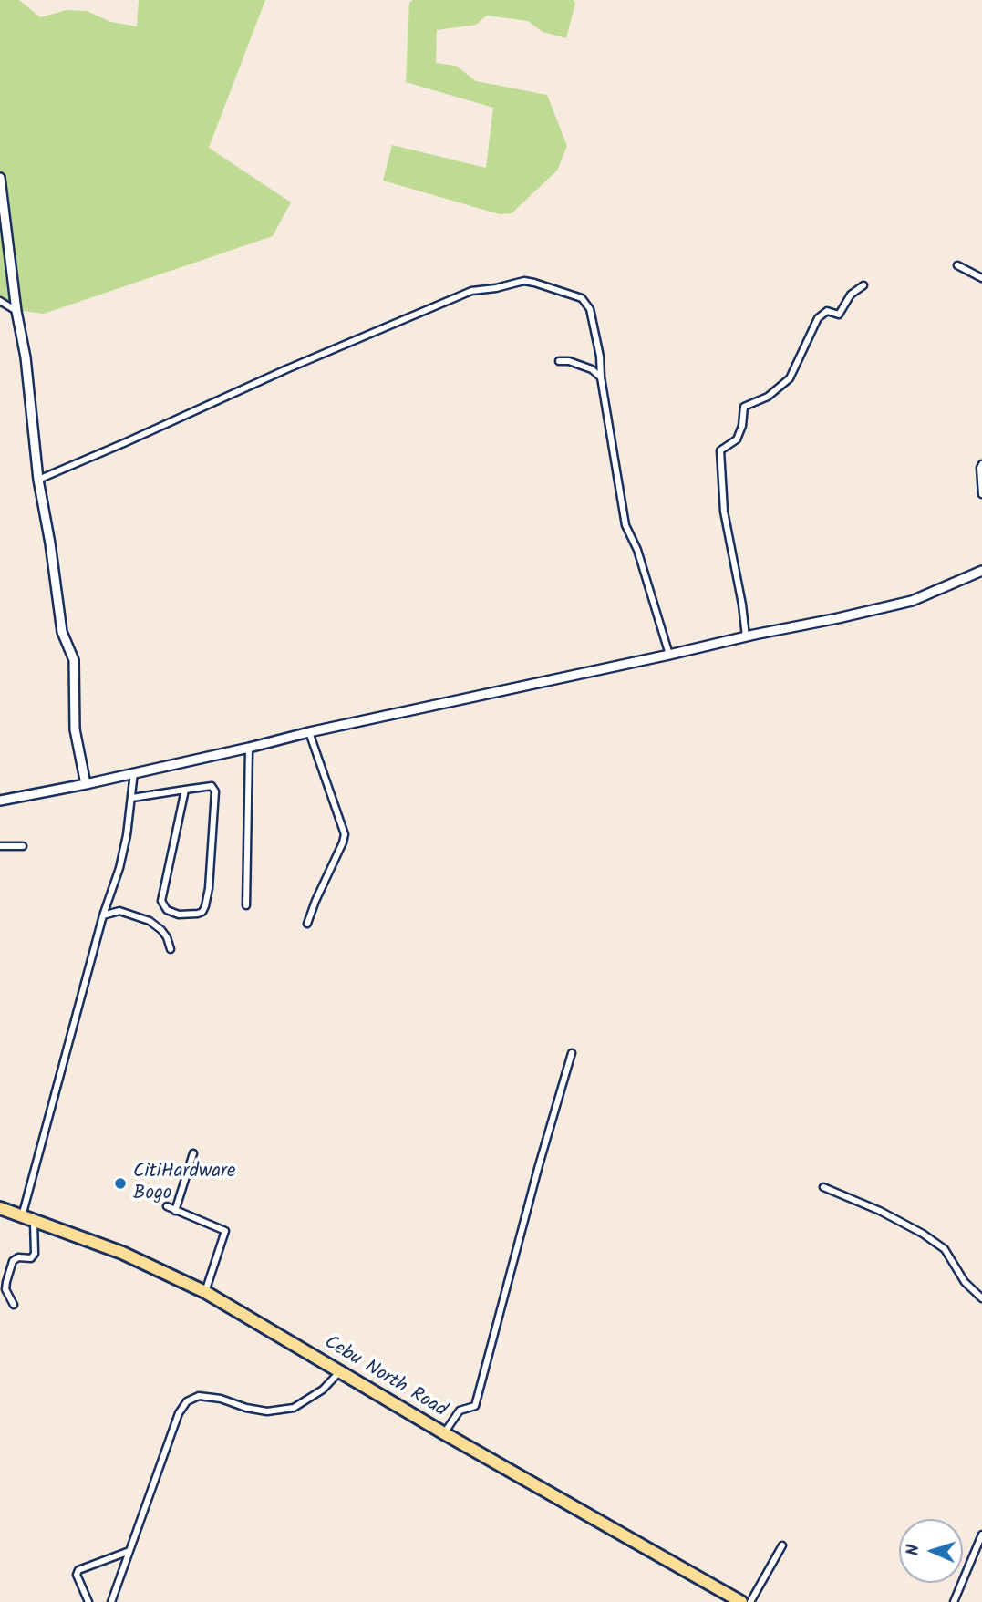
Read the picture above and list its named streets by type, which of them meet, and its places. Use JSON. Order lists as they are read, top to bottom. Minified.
{"streets":{"highway":["Cebu North Road"]},"places":["CitiHardware Bogo"],"north":"left"}
